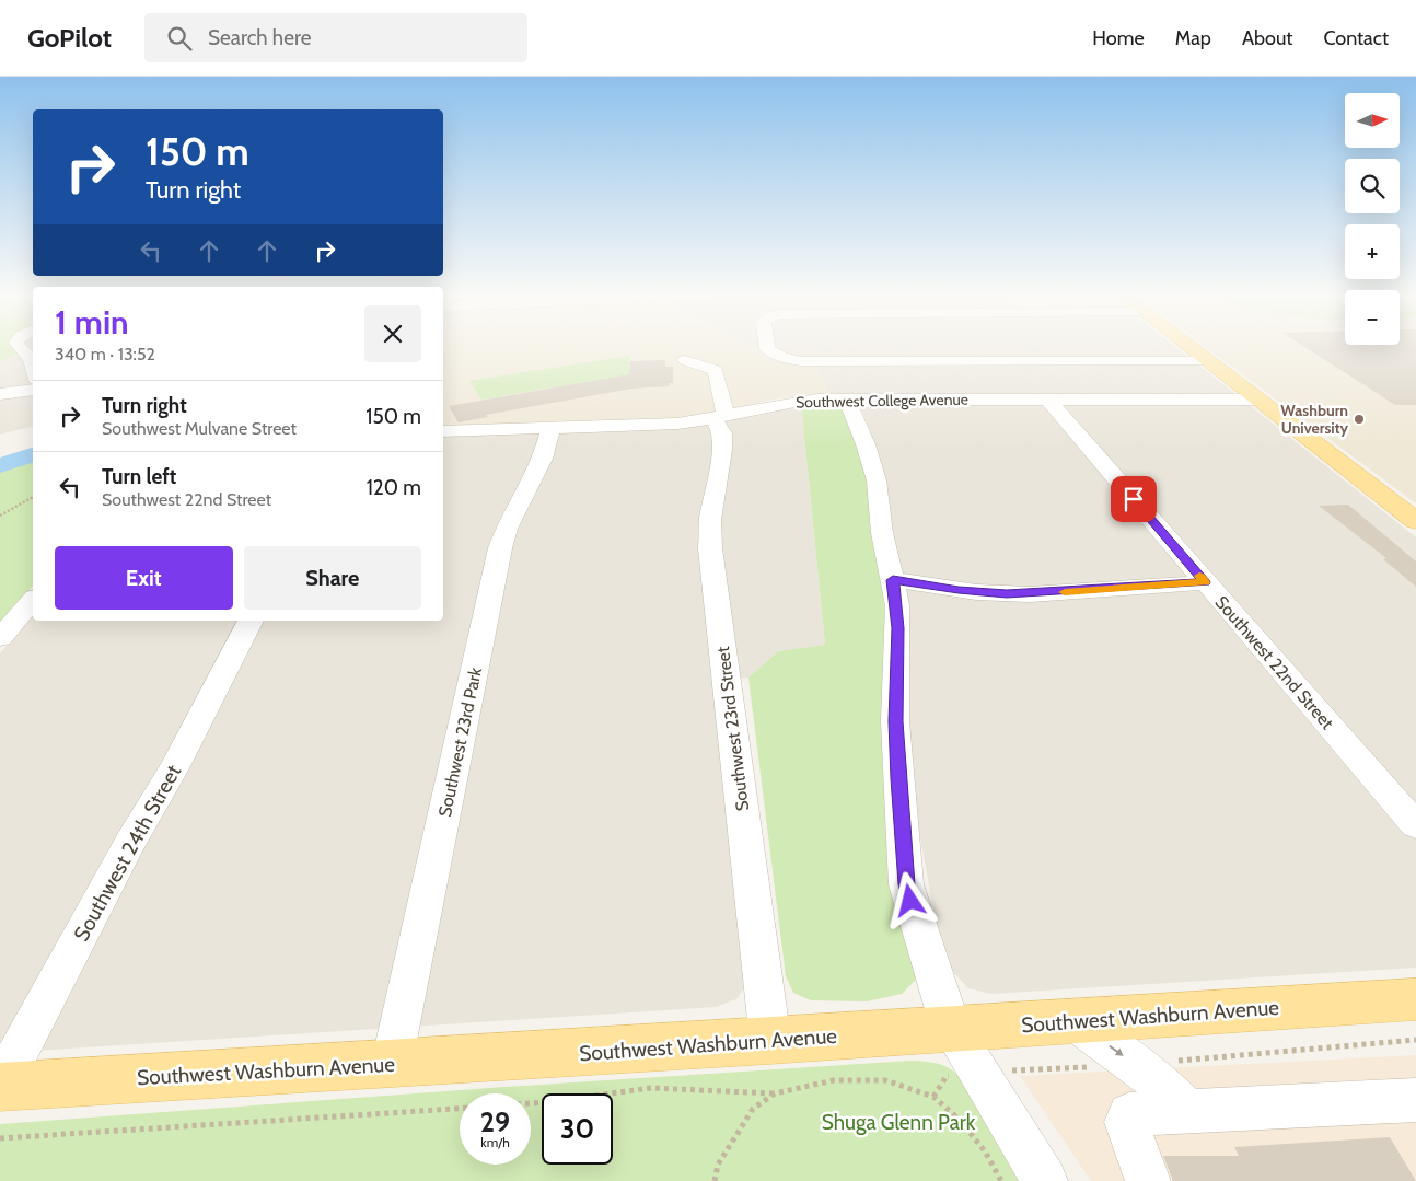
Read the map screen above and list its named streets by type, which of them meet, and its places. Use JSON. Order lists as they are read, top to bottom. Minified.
{"streets":{"main road":["Southwest Washburn Avenue"],"street":["Southwest College Avenue","Southwest 22nd Street","Southwest 23rd Street","Southwest 23rd Park","Southwest 24th Street"]},"crossings":[["Southwest College Avenue","Southwest 22nd Street"],["Southwest College Avenue","Southwest 23rd Street"],["Southwest College Avenue","Southwest 23rd Park"],["Southwest 23rd Street","Southwest Washburn Avenue"],["Southwest 23rd Park","Southwest Washburn Avenue"],["Southwest 24th Street","Southwest Washburn Avenue"]],"parks":["Shuga Glenn Park"],"places":["Washburn University"],"north":"right","page":{"header":"GoPilot","search":"Search here","nav":["Home","Map","About","Contact"],"map_buttons":["+","−"],"turn":["150 m","Turn right"],"heading":["1 min","340 m · 13:52"],"list":[{"name":"Turn right","note":"Southwest Mulvane Street","value":"150 m"},{"name":"Turn left","note":"Southwest 22nd Street","value":"120 m"}],"buttons":["Exit","Share"],"speed":"29 km/h","limit":"30"}}
